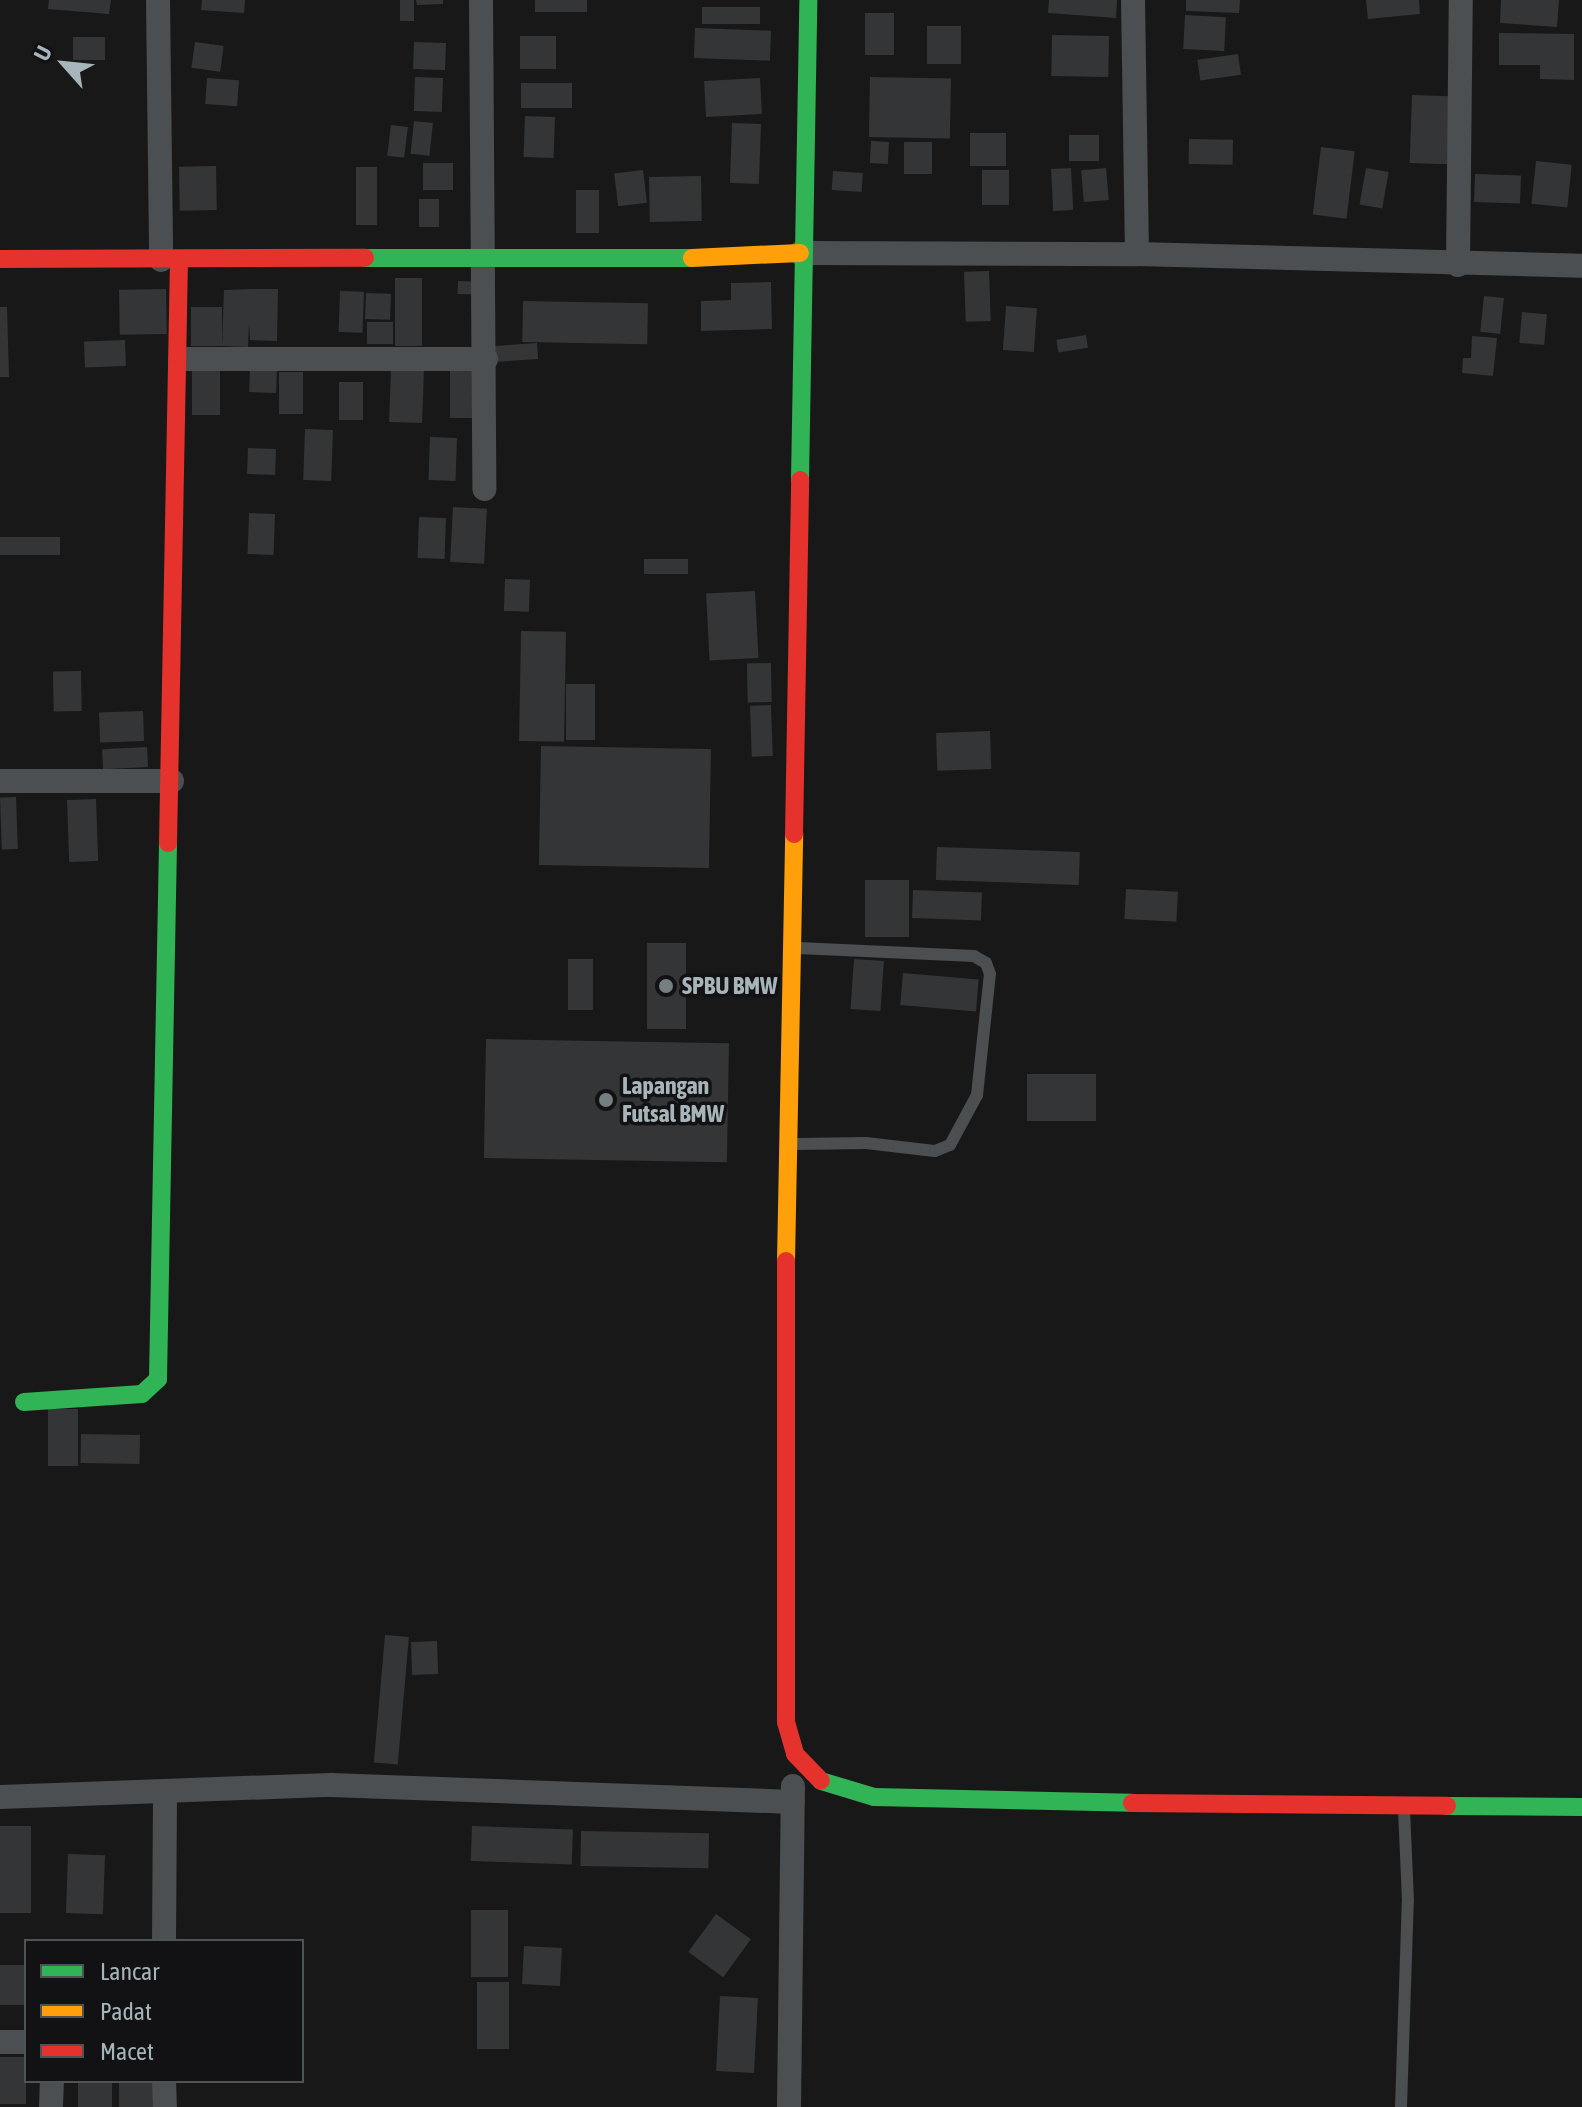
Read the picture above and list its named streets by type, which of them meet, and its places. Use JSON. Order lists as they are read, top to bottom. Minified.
{"places":["SPBU BMW","Lapangan Futsal BMW"],"legend":["Lancar","Padat","Macet"],"north":"top left"}
